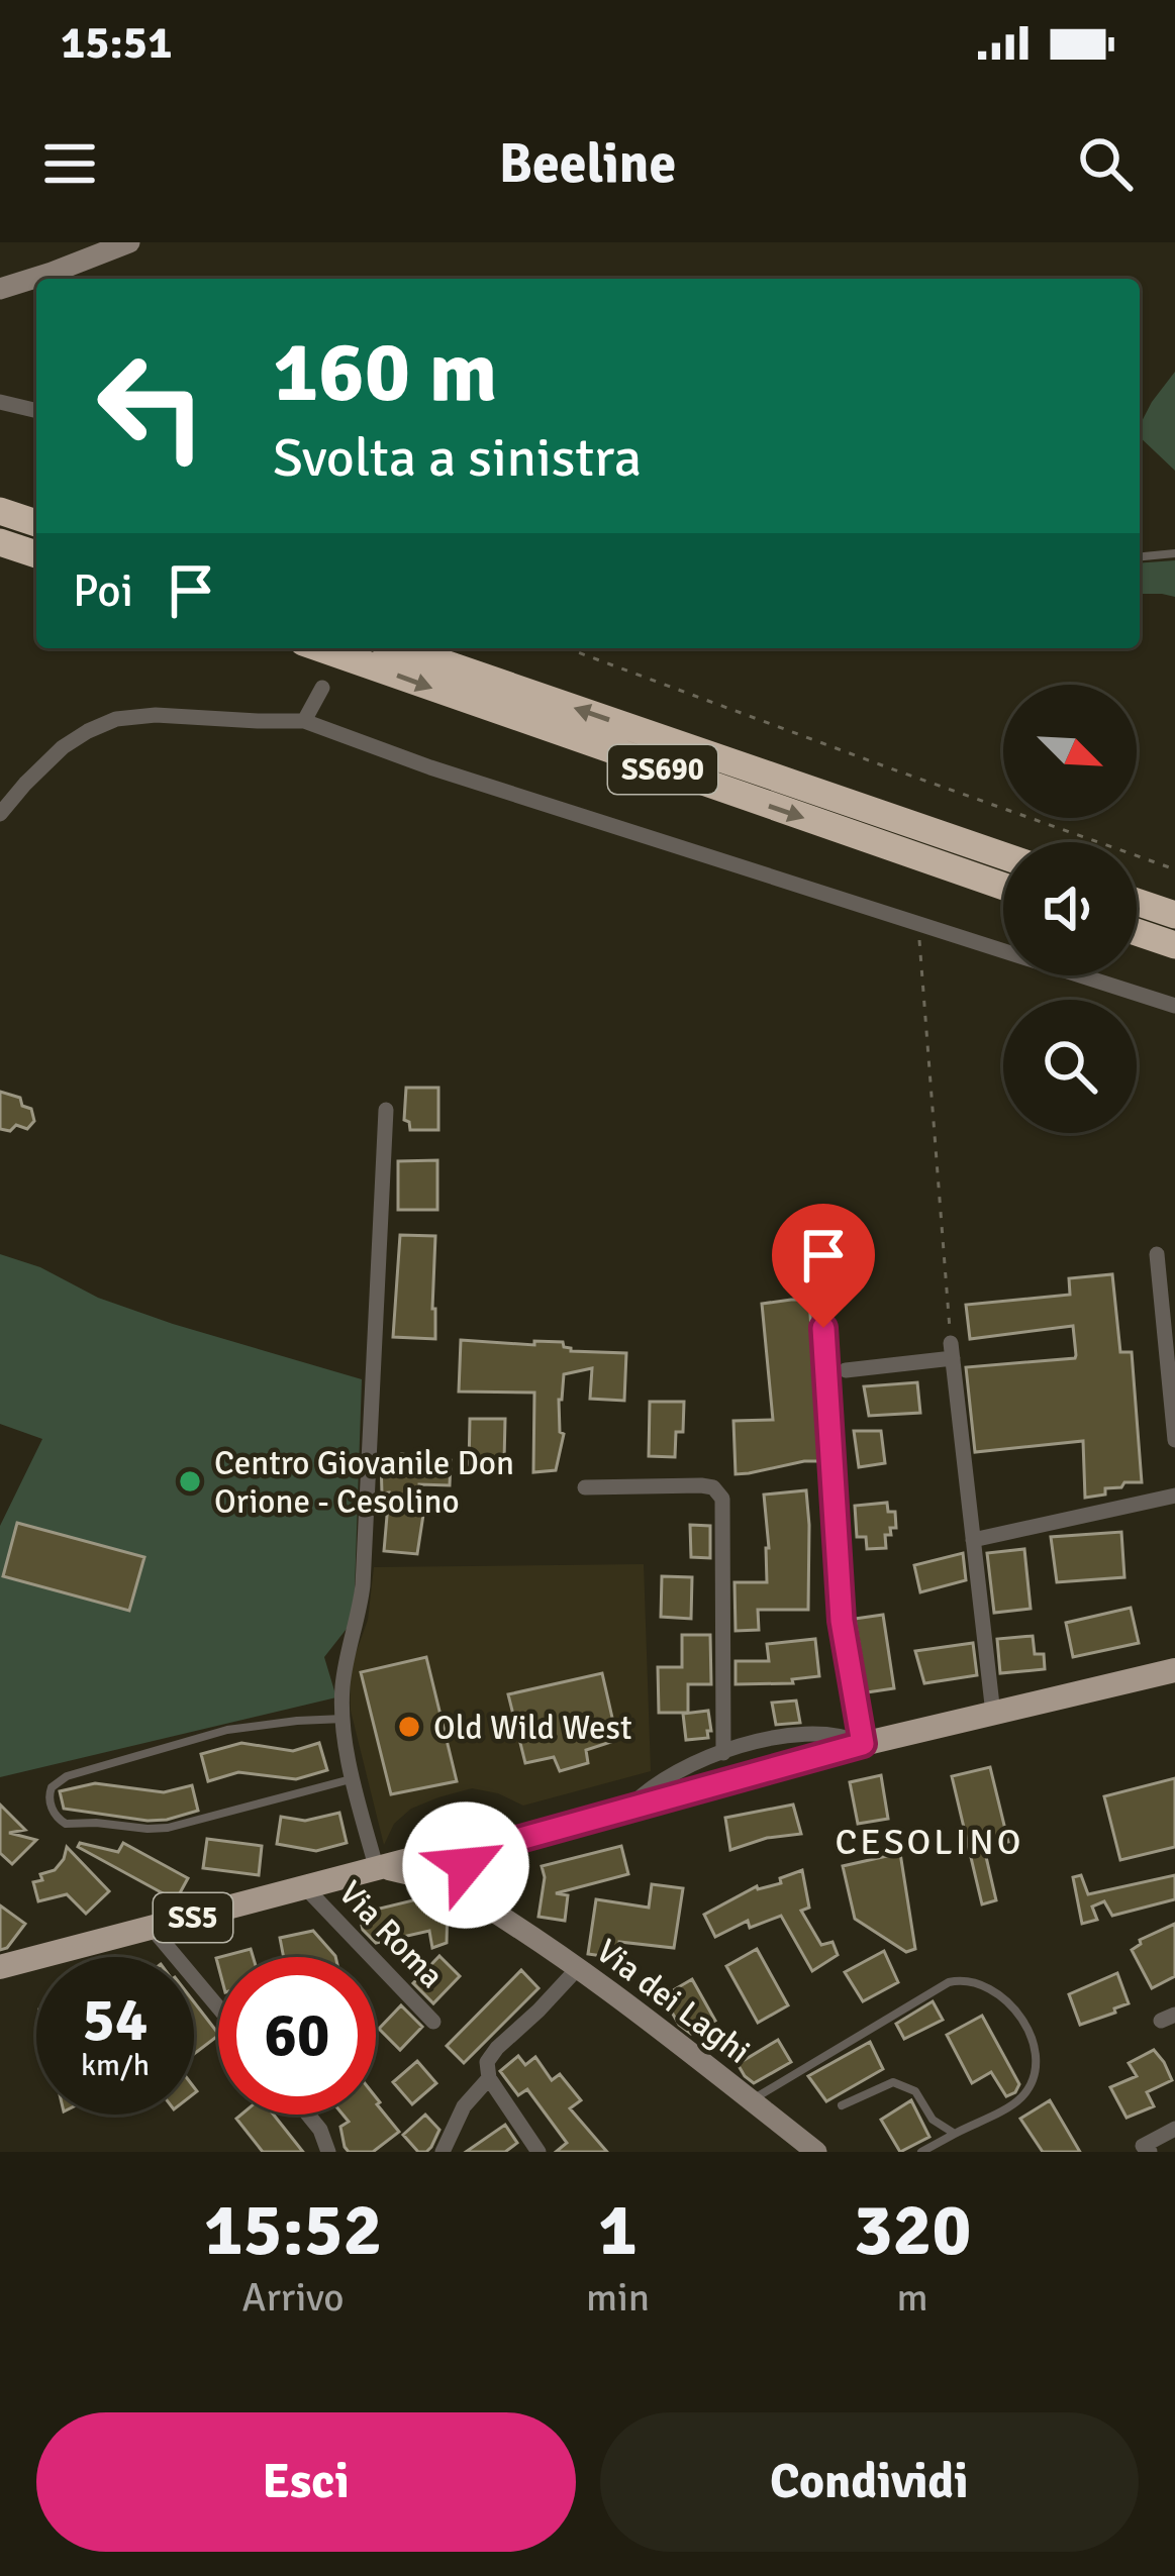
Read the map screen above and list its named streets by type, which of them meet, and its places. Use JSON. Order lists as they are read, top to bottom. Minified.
{"streets":{"highway":["SS690"],"main road":["SS5"],"street":["Via Roma","Via dei Laghi"]},"crossings":[["SS5","Via Roma"],["SS5","Via dei Laghi"]],"districts":["CESOLINO"],"places":["Centro Giovanile Don Orione - Cesolino","Old Wild West"],"north":"bottom right","page":{"status":"15:51","header":"Beeline","turn":["160 m","Svolta a sinistra"],"then":"Poi","speed":"54 km/h","limit":"60","eta":["15:52","Arrivo","1","min","320","m"],"buttons":["Esci","Condividi"]}}
